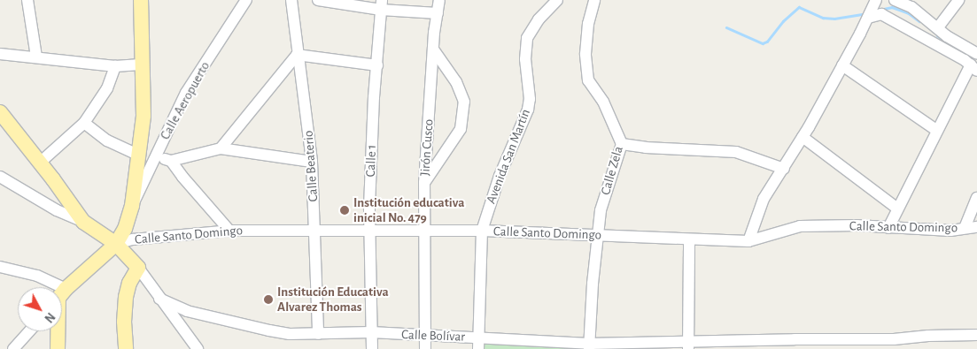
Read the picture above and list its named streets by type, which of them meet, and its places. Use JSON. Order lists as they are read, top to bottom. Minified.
{"streets":{"street":["Calle Aeropuerto","Jirón Cusco","Avenida San Martín","Calle 1","Calle Beaterio","Calle Zela","Calle Santo Domingo","Calle Bolívar"]},"crossings":[["Jirón Cusco","Calle Santo Domingo"],["Jirón Cusco","Calle Bolívar"],["Avenida San Martín","Calle Santo Domingo"],["Avenida San Martín","Calle Bolívar"],["Calle 1","Calle Santo Domingo"],["Calle 1","Calle Bolívar"],["Calle Beaterio","Calle Santo Domingo"],["Calle Beaterio","Calle Bolívar"],["Calle Zela","Calle Santo Domingo"],["Calle Zela","Calle Bolívar"]],"places":["Institución educativa inicial No. 479","Institución Educativa Alvarez Thomas"],"north":"bottom right"}
